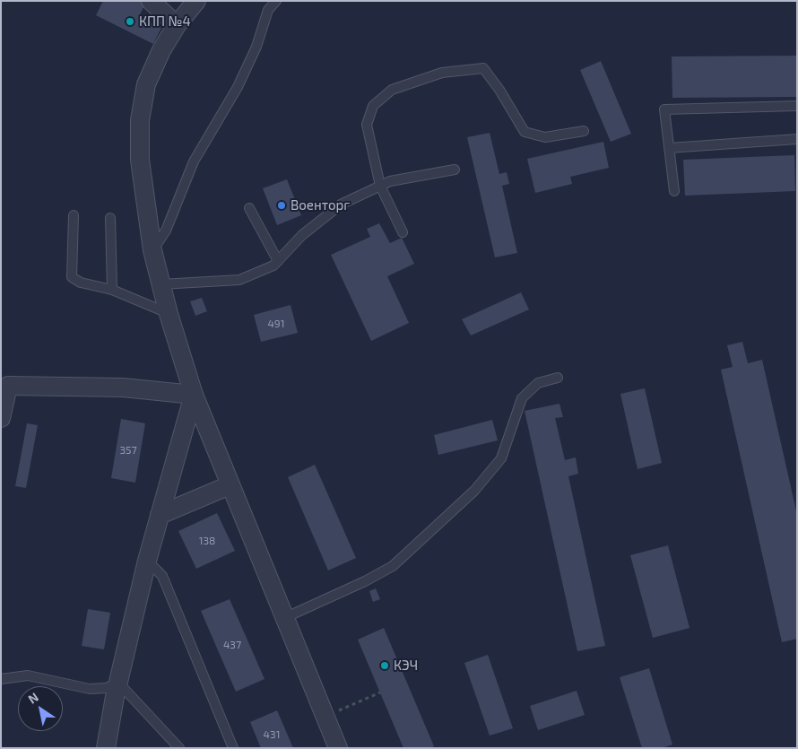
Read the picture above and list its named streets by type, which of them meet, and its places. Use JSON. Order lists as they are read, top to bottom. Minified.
{"places":["КПП №4","Военторг","КЭЧ"],"house_numbers":["491","357","138","437","431"],"north":"top left"}
